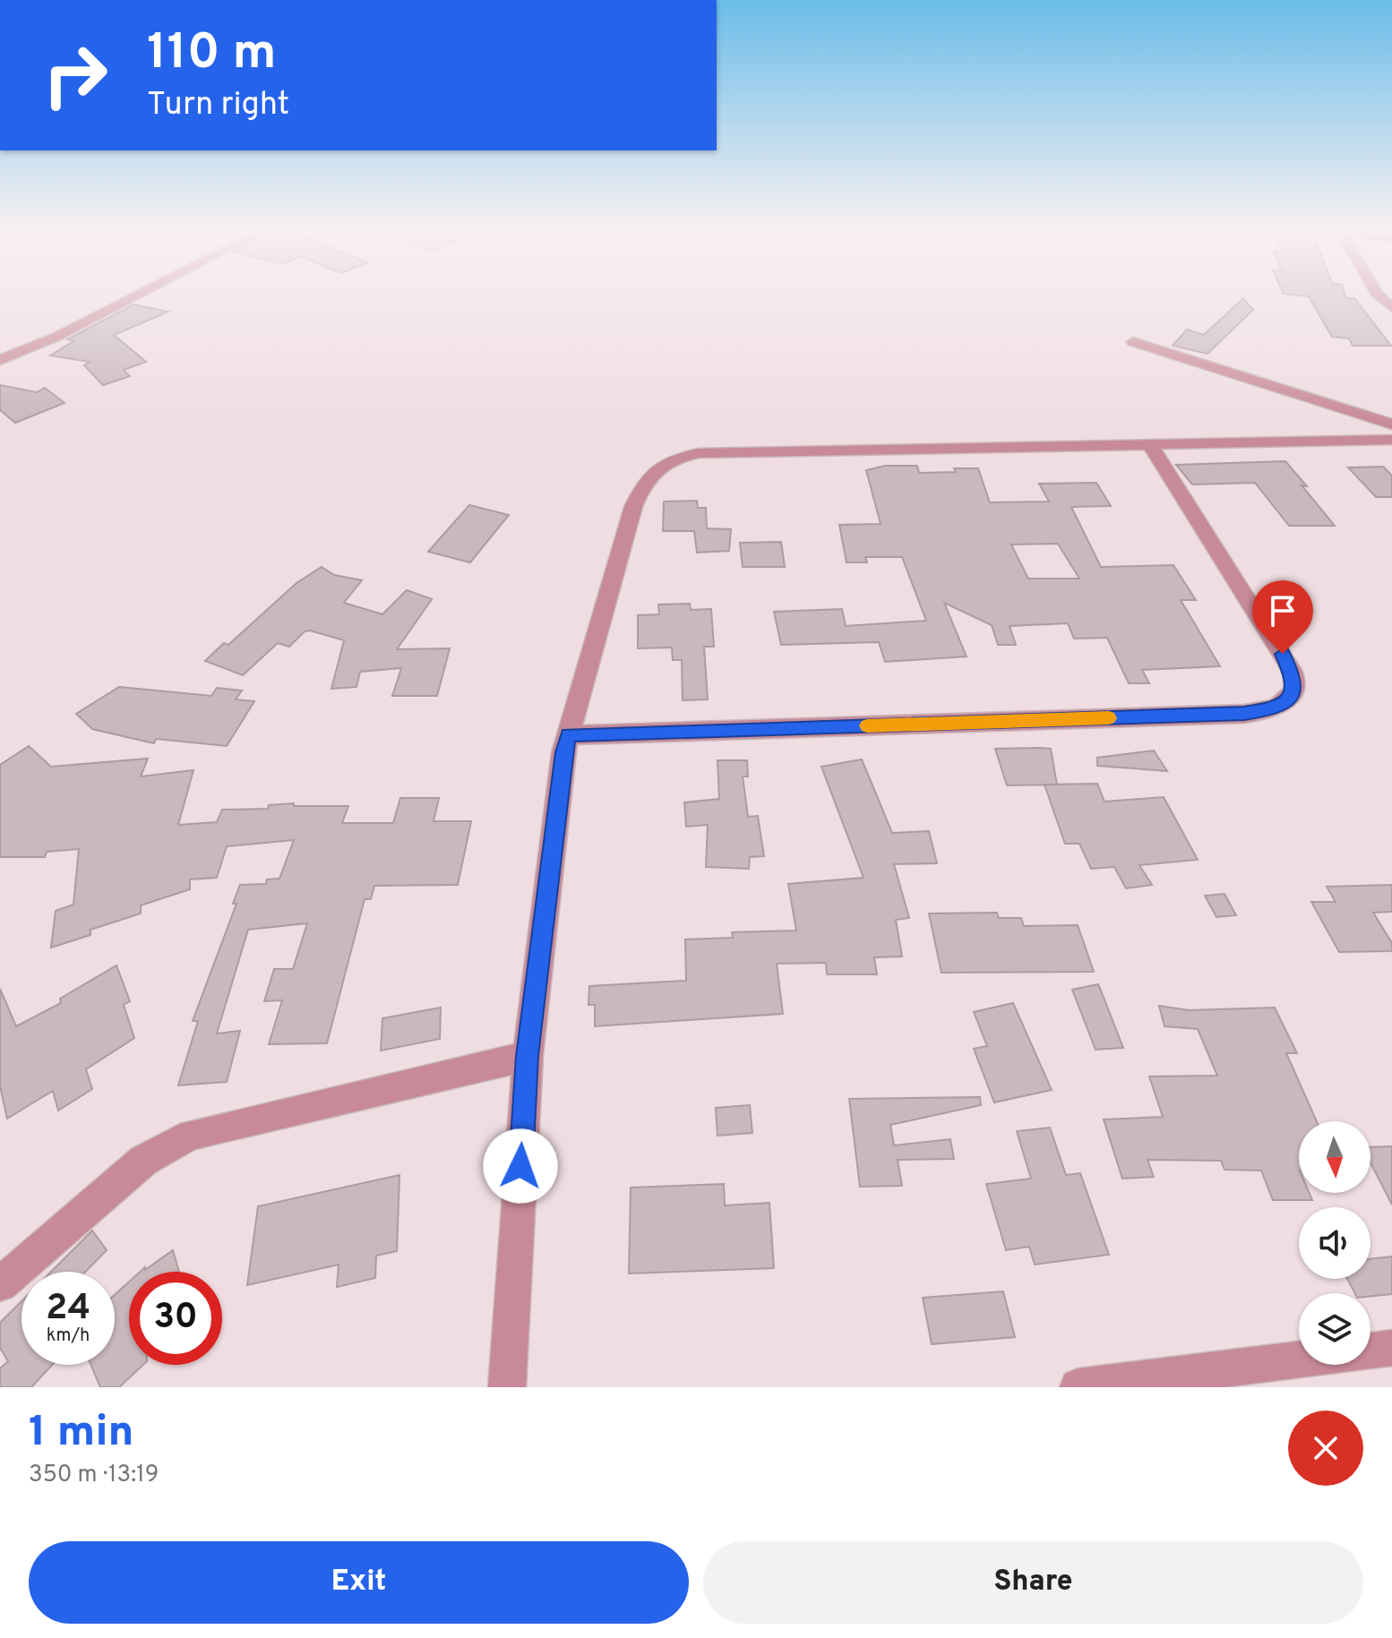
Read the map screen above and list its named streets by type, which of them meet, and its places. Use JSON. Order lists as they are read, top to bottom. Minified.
{"north":"bottom","page":{"turn":["110 m","Turn right"],"speed":"24 km/h","limit":"30","heading":["1 min","350 m · 13:19"],"buttons":["Exit","Share"]}}
